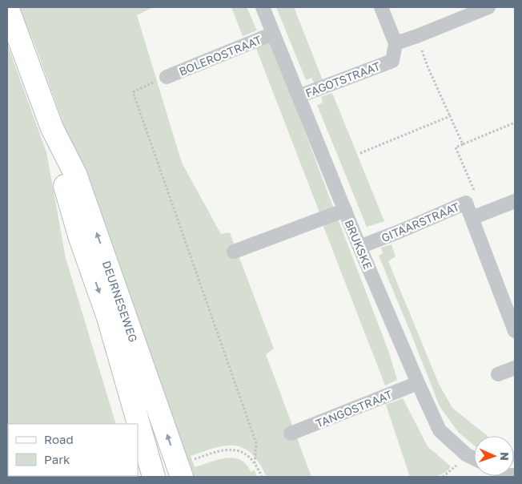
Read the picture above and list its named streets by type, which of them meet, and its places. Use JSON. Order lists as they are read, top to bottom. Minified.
{"streets":{"main road":["DEURNESEWEG"],"street":["BOLEROSTRAAT","FAGOTSTRAAT","GITAARSTRAAT","BRUKSKE","TANGOSTRAAT"]},"crossings":[["BOLEROSTRAAT","BRUKSKE"],["FAGOTSTRAAT","BRUKSKE"],["GITAARSTRAAT","BRUKSKE"],["BRUKSKE","TANGOSTRAAT"]],"legend":["Road","Park"],"north":"right"}
